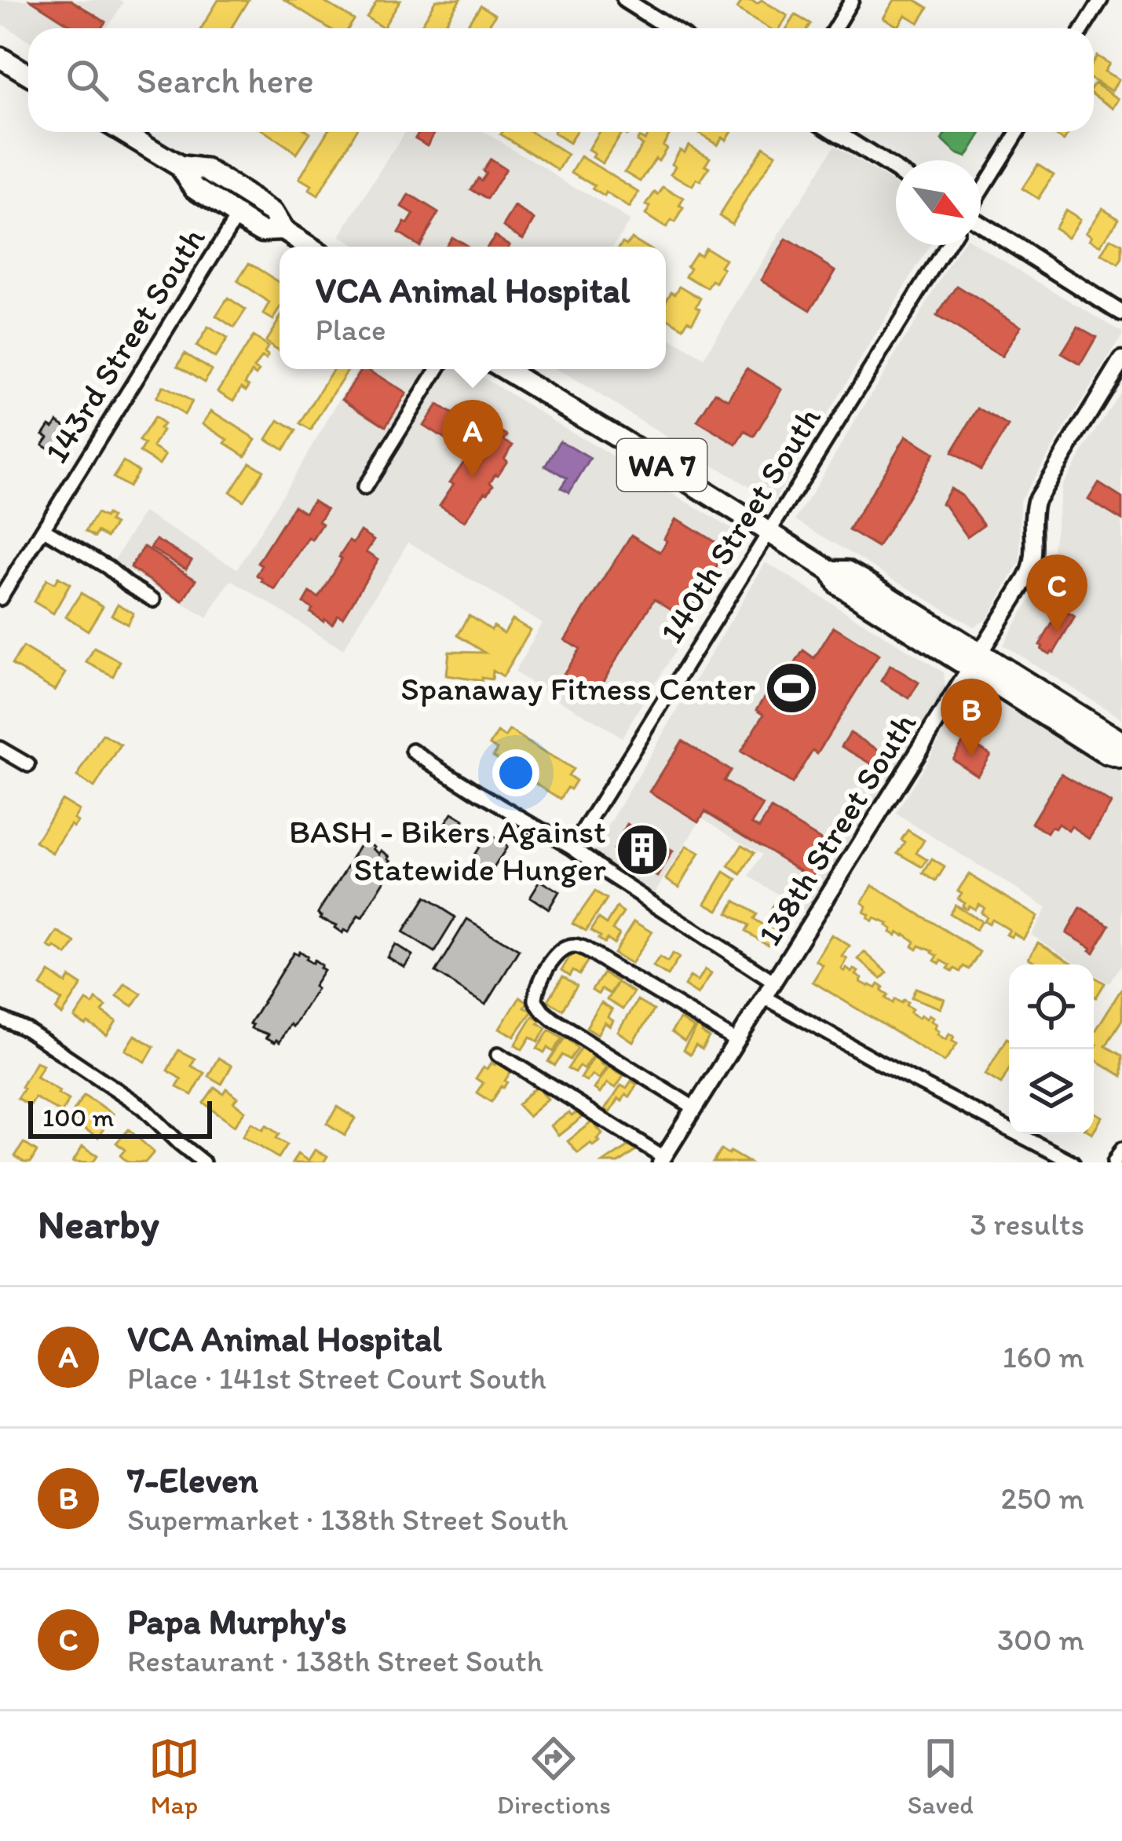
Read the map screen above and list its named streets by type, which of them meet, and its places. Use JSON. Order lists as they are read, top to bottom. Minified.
{"streets":{"main road":["WA 7"],"street":["143rd Street South","140th Street South","138th Street South"]},"crossings":[["WA 7","140th Street South"],["WA 7","138th Street South"]],"places":{"sports":["Spanaway Fitness Center"],"building":["BASH - Bikers Against Statewide Hunger"]},"scale_bar":"100 m","north":"bottom right","page":{"search":"Search here","popup":["VCA Animal Hospital","Place"],"pins":["A","C","B"],"scale":"100 m","heading":["Nearby","3 results"],"list":[{"mark":"A","name":"VCA Animal Hospital","note":"Place · 141st Street Court South","value":"160 m"},{"mark":"B","name":"7-Eleven","note":"Supermarket · 138th Street South","value":"250 m"},{"mark":"C","name":"Papa Murphy's","note":"Restaurant · 138th Street South","value":"300 m"}],"nav":["Map","Directions","Saved"]}}
